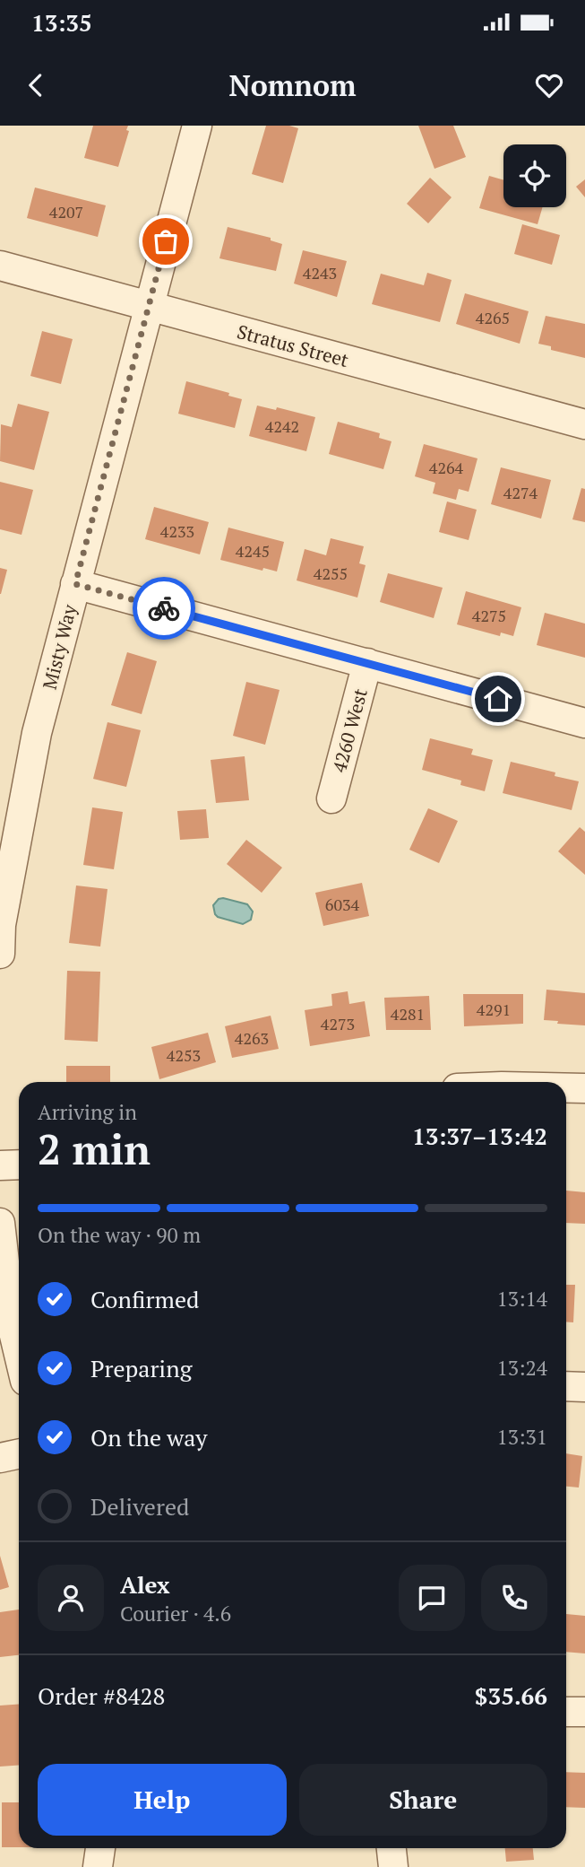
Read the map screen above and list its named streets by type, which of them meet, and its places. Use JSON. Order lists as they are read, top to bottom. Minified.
{"streets":{"street":["Stratus Street","Misty Way","4260 West"]},"crossings":[["Stratus Street","Misty Way"]],"house_numbers":["4207","4243","4265","4242","4264","4274","4233","4245","4255","4275","6034","4291","4281","4273","4263","4253"],"page":{"status":"13:35","header":"Nomnom","heading":["2 min","Arriving in","13:37–13:42"],"panel":["Alex","Courier · 4.6","Order #8428","$35.66"],"bar":"On the way · 90 m","list":[["Confirmed","13:14"],["Preparing","13:24"],["On the way","13:31"],"Delivered"],"buttons":["Help","Share"]}}
